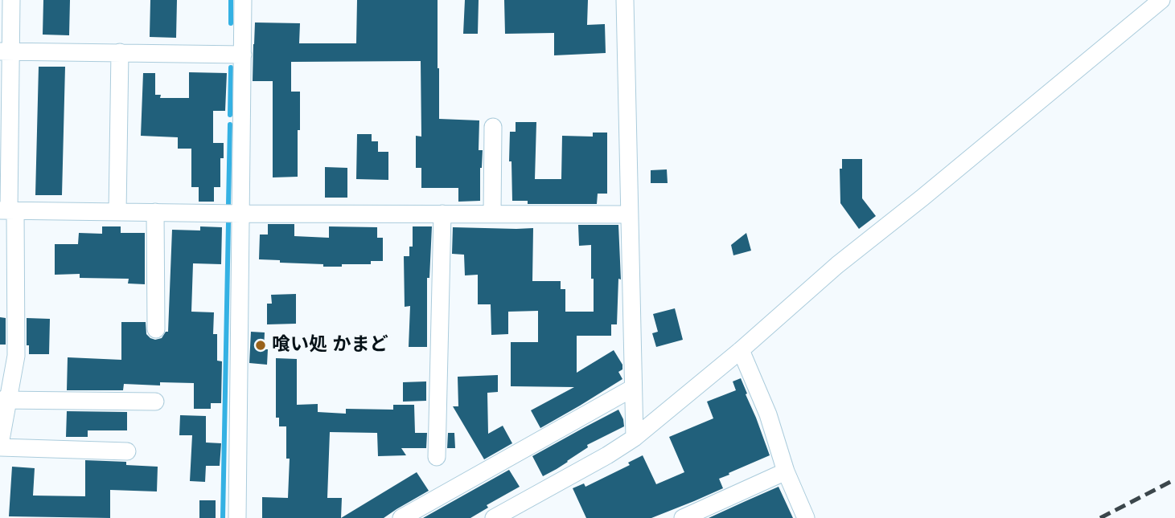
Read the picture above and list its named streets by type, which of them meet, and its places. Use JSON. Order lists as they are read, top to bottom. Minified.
{"places":["喰い処 かまど"]}
